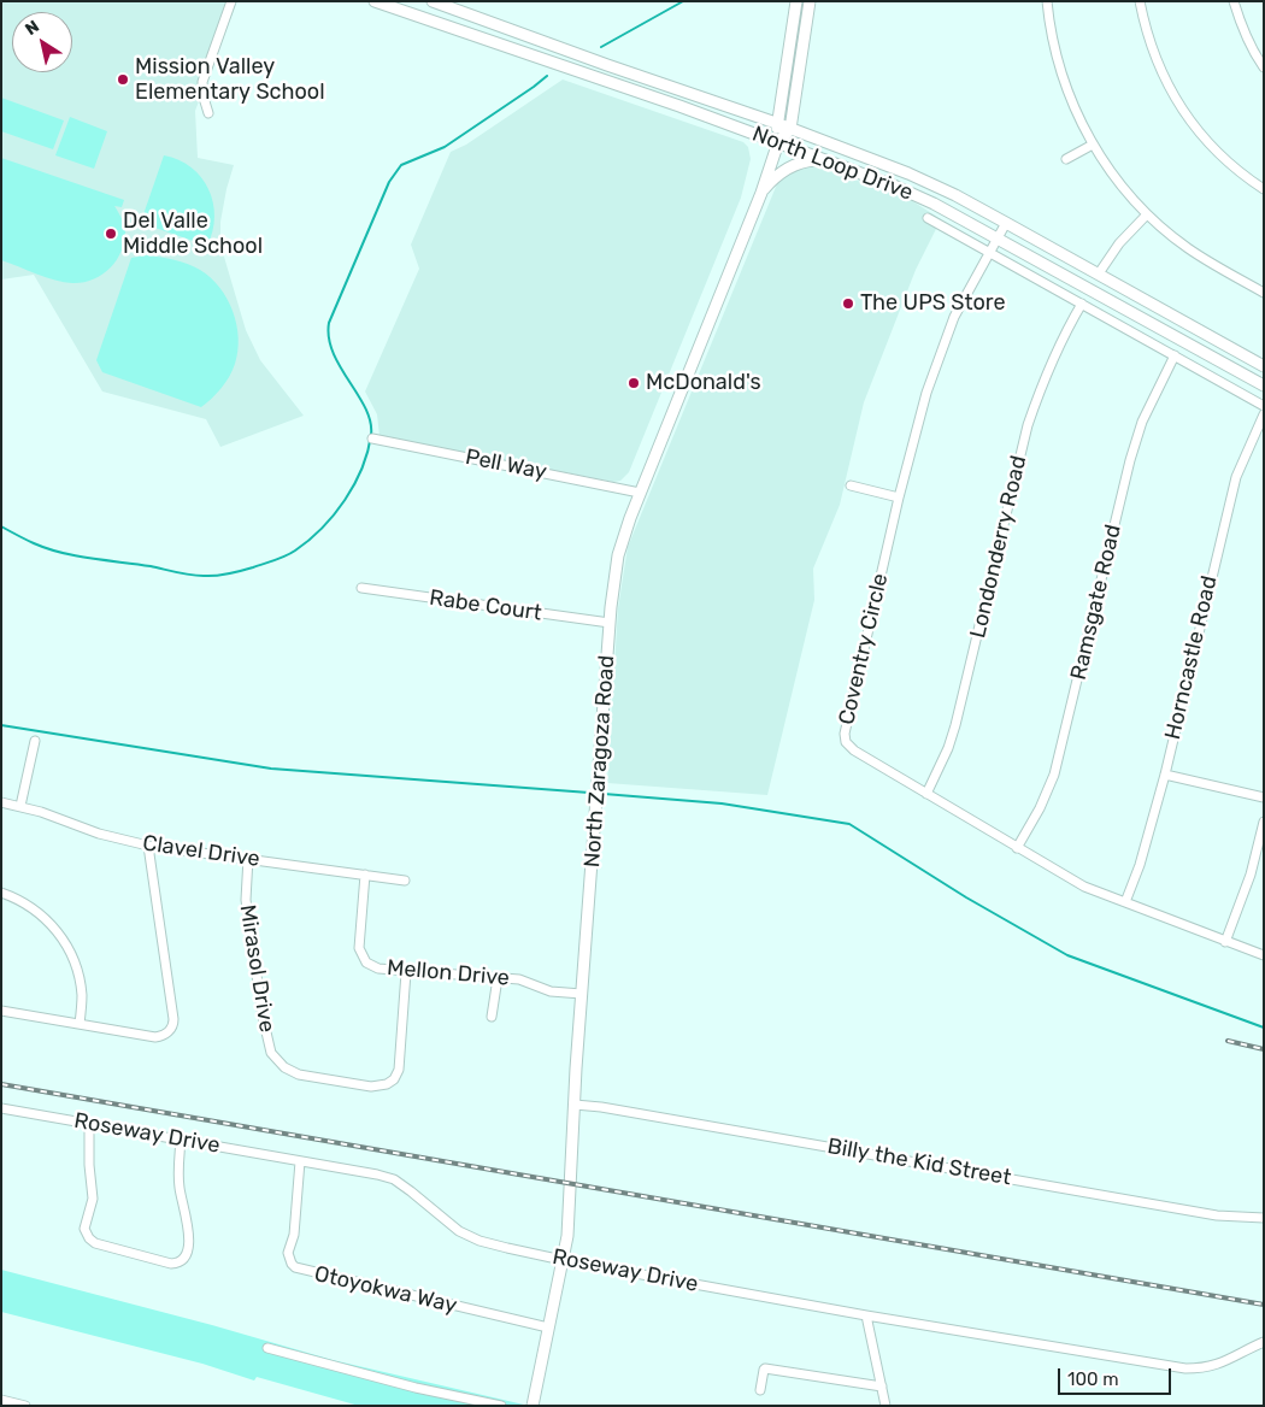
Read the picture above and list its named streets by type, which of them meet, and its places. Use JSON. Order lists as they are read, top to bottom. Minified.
{"streets":{"main road":["North Loop Drive","North Zaragoza Road"],"street":["Pell Way","Londonderry Road","Ramsgate Road","Rabe Court","Coventry Circle","Horncastle Road","Clavel Drive","Mirasol Drive","Mellon Drive","Roseway Drive","Billy the Kid Street","Otoyokwa Way"]},"crossings":[["North Loop Drive","Coventry Circle"],["North Loop Drive","North Zaragoza Road"],["Pell Way","North Zaragoza Road"],["Londonderry Road","Coventry Circle"],["Ramsgate Road","Coventry Circle"],["Rabe Court","North Zaragoza Road"],["Coventry Circle","Horncastle Road"],["North Zaragoza Road","Mellon Drive"],["North Zaragoza Road","Roseway Drive"],["North Zaragoza Road","Billy the Kid Street"],["North Zaragoza Road","Otoyokwa Way"],["Clavel Drive","Mirasol Drive"],["Clavel Drive","Mellon Drive"],["Mirasol Drive","Mellon Drive"],["Roseway Drive","Otoyokwa Way"]],"places":["Mission Valley Elementary School","Del Valle Middle School","The UPS Store","McDonald's"],"scale_bar":"100 m","north":"top left"}
